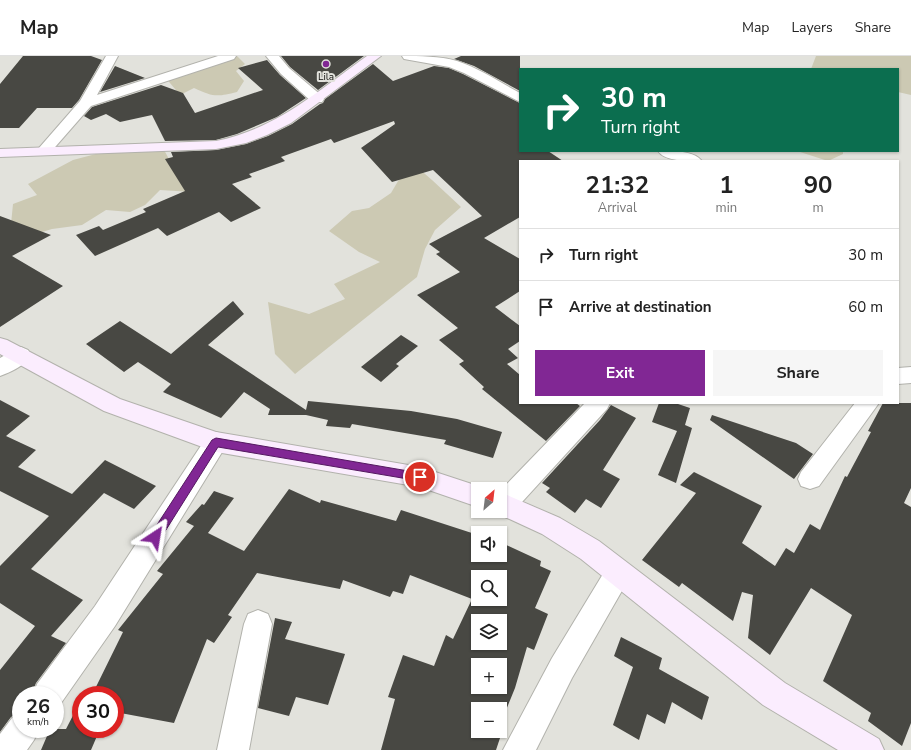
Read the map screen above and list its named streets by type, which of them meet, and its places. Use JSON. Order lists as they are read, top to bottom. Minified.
{"places":["Lila"],"north":"top right","page":{"header":"Map","nav":["Map","Layers","Share"],"turn":["30 m","Turn right"],"eta":["21:32","Arrival","1","min","90","m"],"list":[{"name":"Turn right","value":"30 m"},{"name":"Arrive at destination","value":"60 m"}],"buttons":["Exit","Share"],"map_buttons":["+","−"],"speed":"26 km/h","limit":"30"}}
